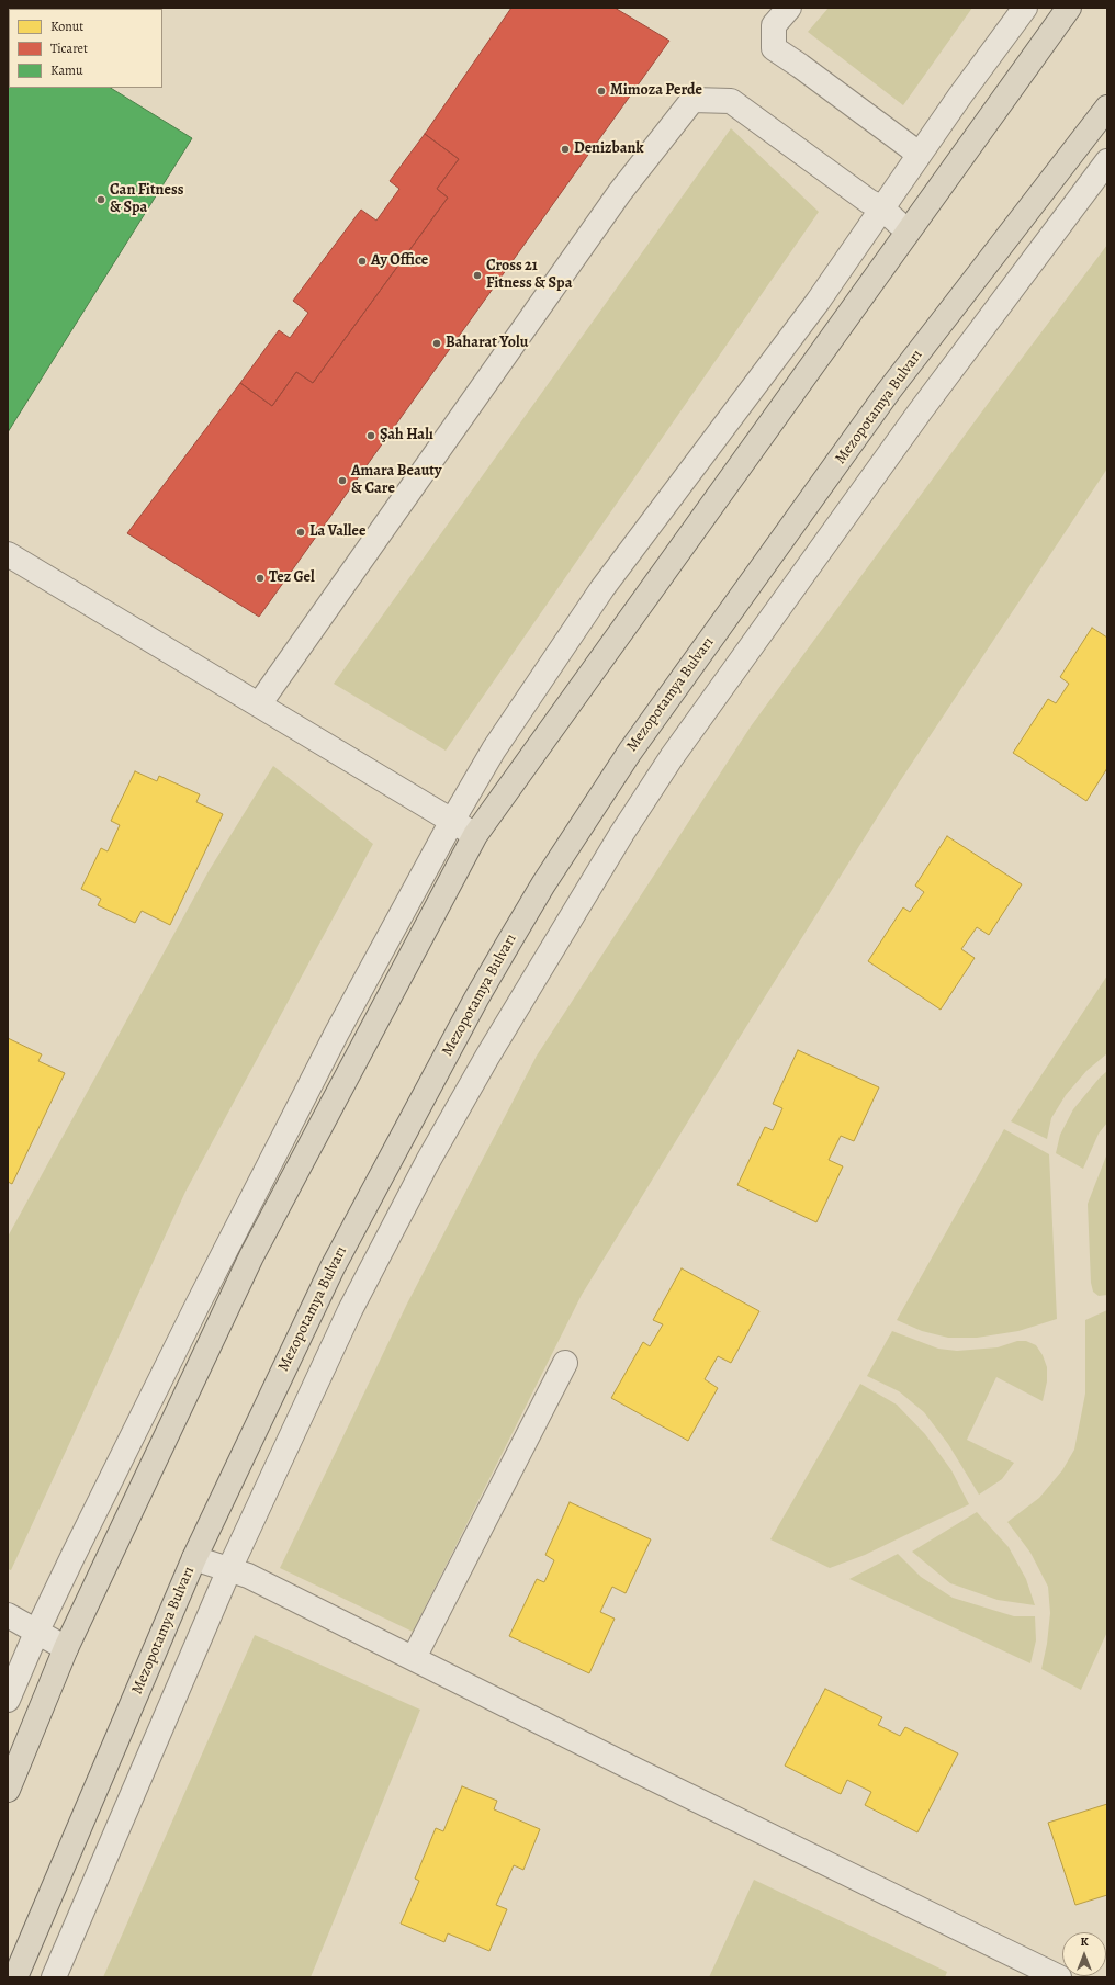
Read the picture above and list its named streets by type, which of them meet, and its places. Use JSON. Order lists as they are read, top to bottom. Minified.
{"streets":{"main road":["Mezopotamya Bulvarı"]},"places":["Mimoza Perde","Denizbank","Can Fitness & Spa","Ay Office","Cross 21 Fitness & Spa","Baharat Yolu","Şah Halı","Amara Beauty & Care","La Vallee","Tez Gel"],"legend":["Konut","Ticaret","Kamu"],"north":"top"}
